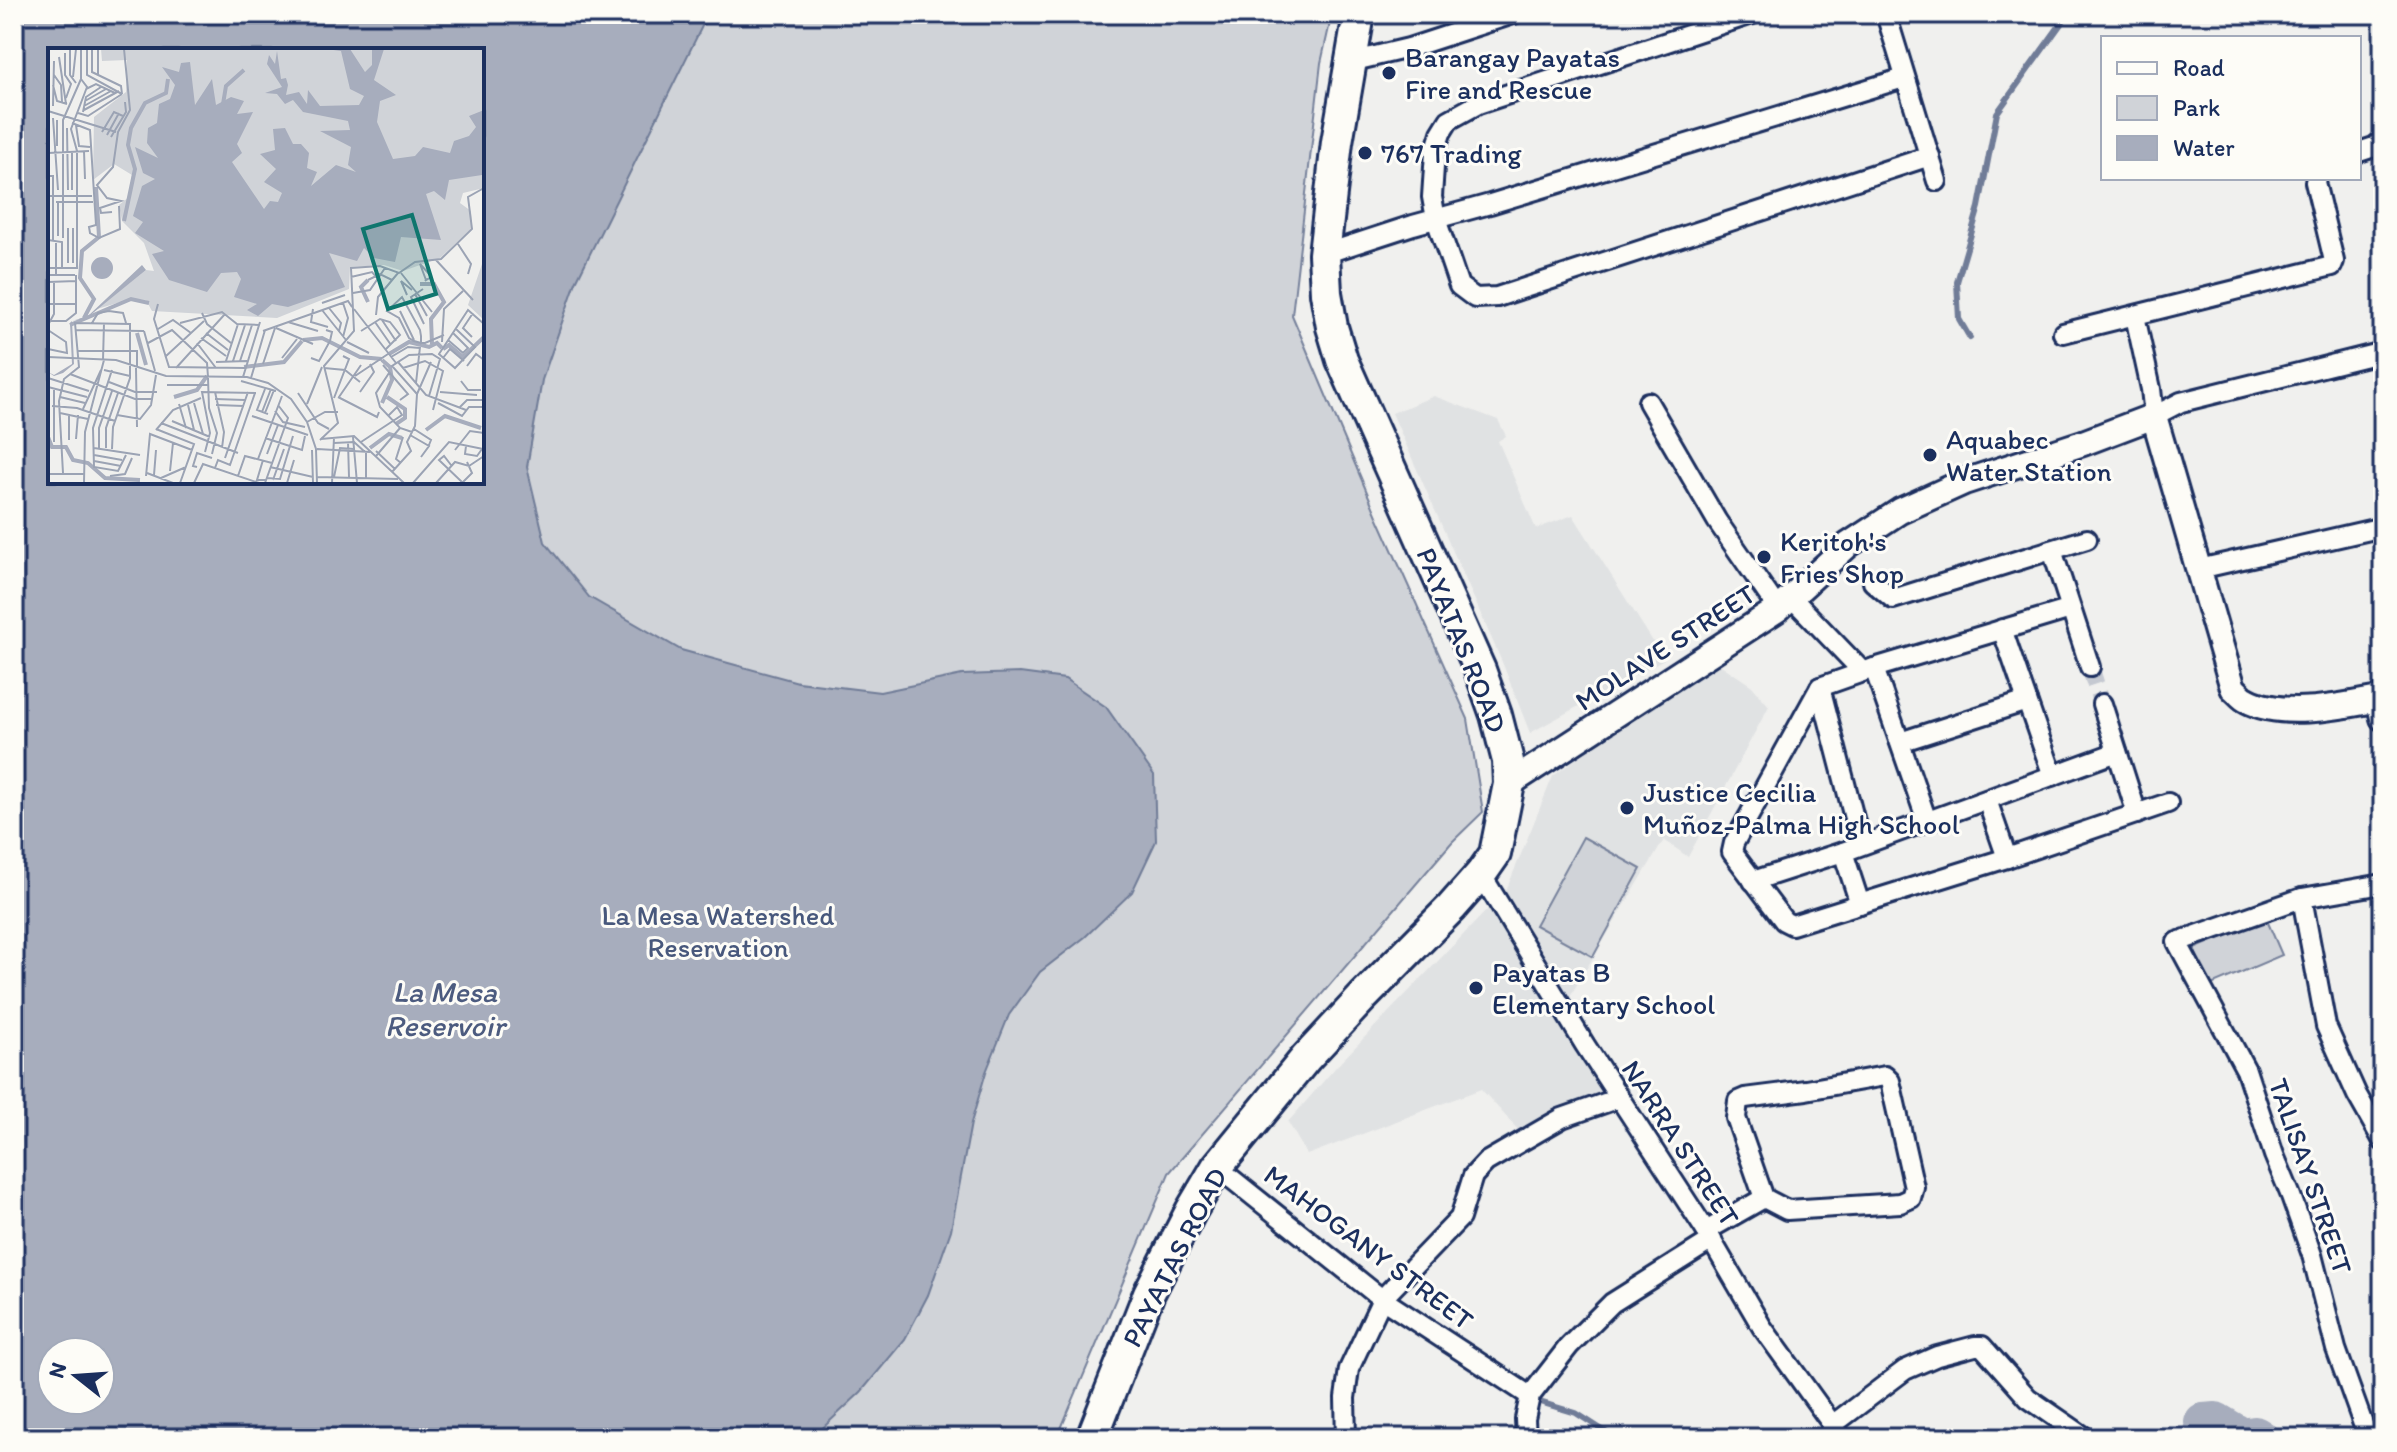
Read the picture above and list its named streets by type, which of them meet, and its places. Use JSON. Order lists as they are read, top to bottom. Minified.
{"streets":{"main road":["PAYATAS ROAD"],"street":["MOLAVE STREET","NARRA STREET","TALISAY STREET","MAHOGANY STREET"]},"crossings":[["PAYATAS ROAD","MOLAVE STREET"],["PAYATAS ROAD","NARRA STREET"],["PAYATAS ROAD","MAHOGANY STREET"]],"water":["La Mesa Reservoir"],"parks":["La Mesa Watershed Reservation"],"places":["Barangay Payatas Fire and Rescue","767 Trading","Aquabec Water Station","Keritoh's Fries Shop","Justice Cecilia Muñoz-Palma High School","Payatas B Elementary School"],"legend":["Road","Park","Water"],"north":"left"}
